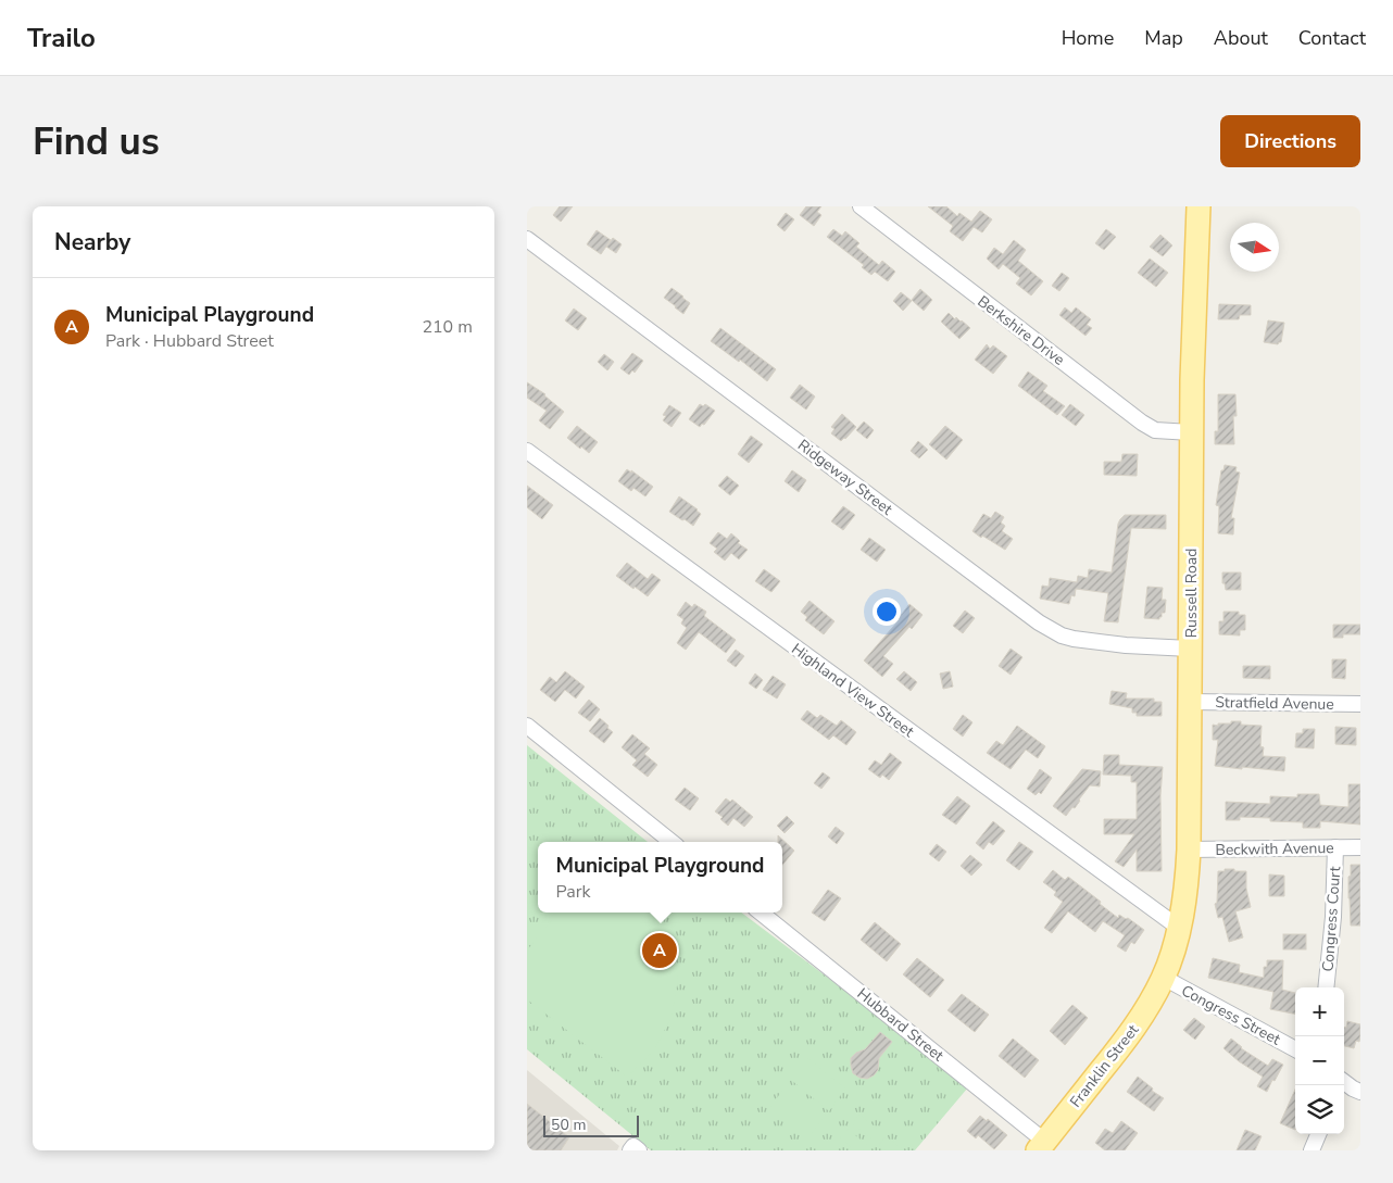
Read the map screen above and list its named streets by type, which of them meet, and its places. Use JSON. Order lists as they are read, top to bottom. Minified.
{"streets":{"main road":["Russell Road","Franklin Street"],"street":["Berkshire Drive","Ridgeway Street","Highland View Street","Stratfield Avenue","Beckwith Avenue","Congress Court","Congress Street","Hubbard Street"]},"crossings":[["Berkshire Drive","Russell Road"],["Ridgeway Street","Russell Road"],["Russell Road","Highland View Street"],["Russell Road","Stratfield Avenue"],["Russell Road","Beckwith Avenue"],["Russell Road","Congress Street"],["Russell Road","Franklin Street"],["Beckwith Avenue","Congress Court"],["Congress Street","Franklin Street"],["Hubbard Street","Franklin Street"]],"scale_bar":"50 m","north":"right","page":{"header":"Trailo","nav":["Home","Map","About","Contact"],"buttons":"Directions","title":"Find us","heading":"Nearby","list":[{"mark":"A","name":"Municipal Playground","note":"Park · Hubbard Street","value":"210 m"}],"popup":["Municipal Playground","Park"],"pins":"A","map_buttons":["+","−"],"scale":"50 m"}}
